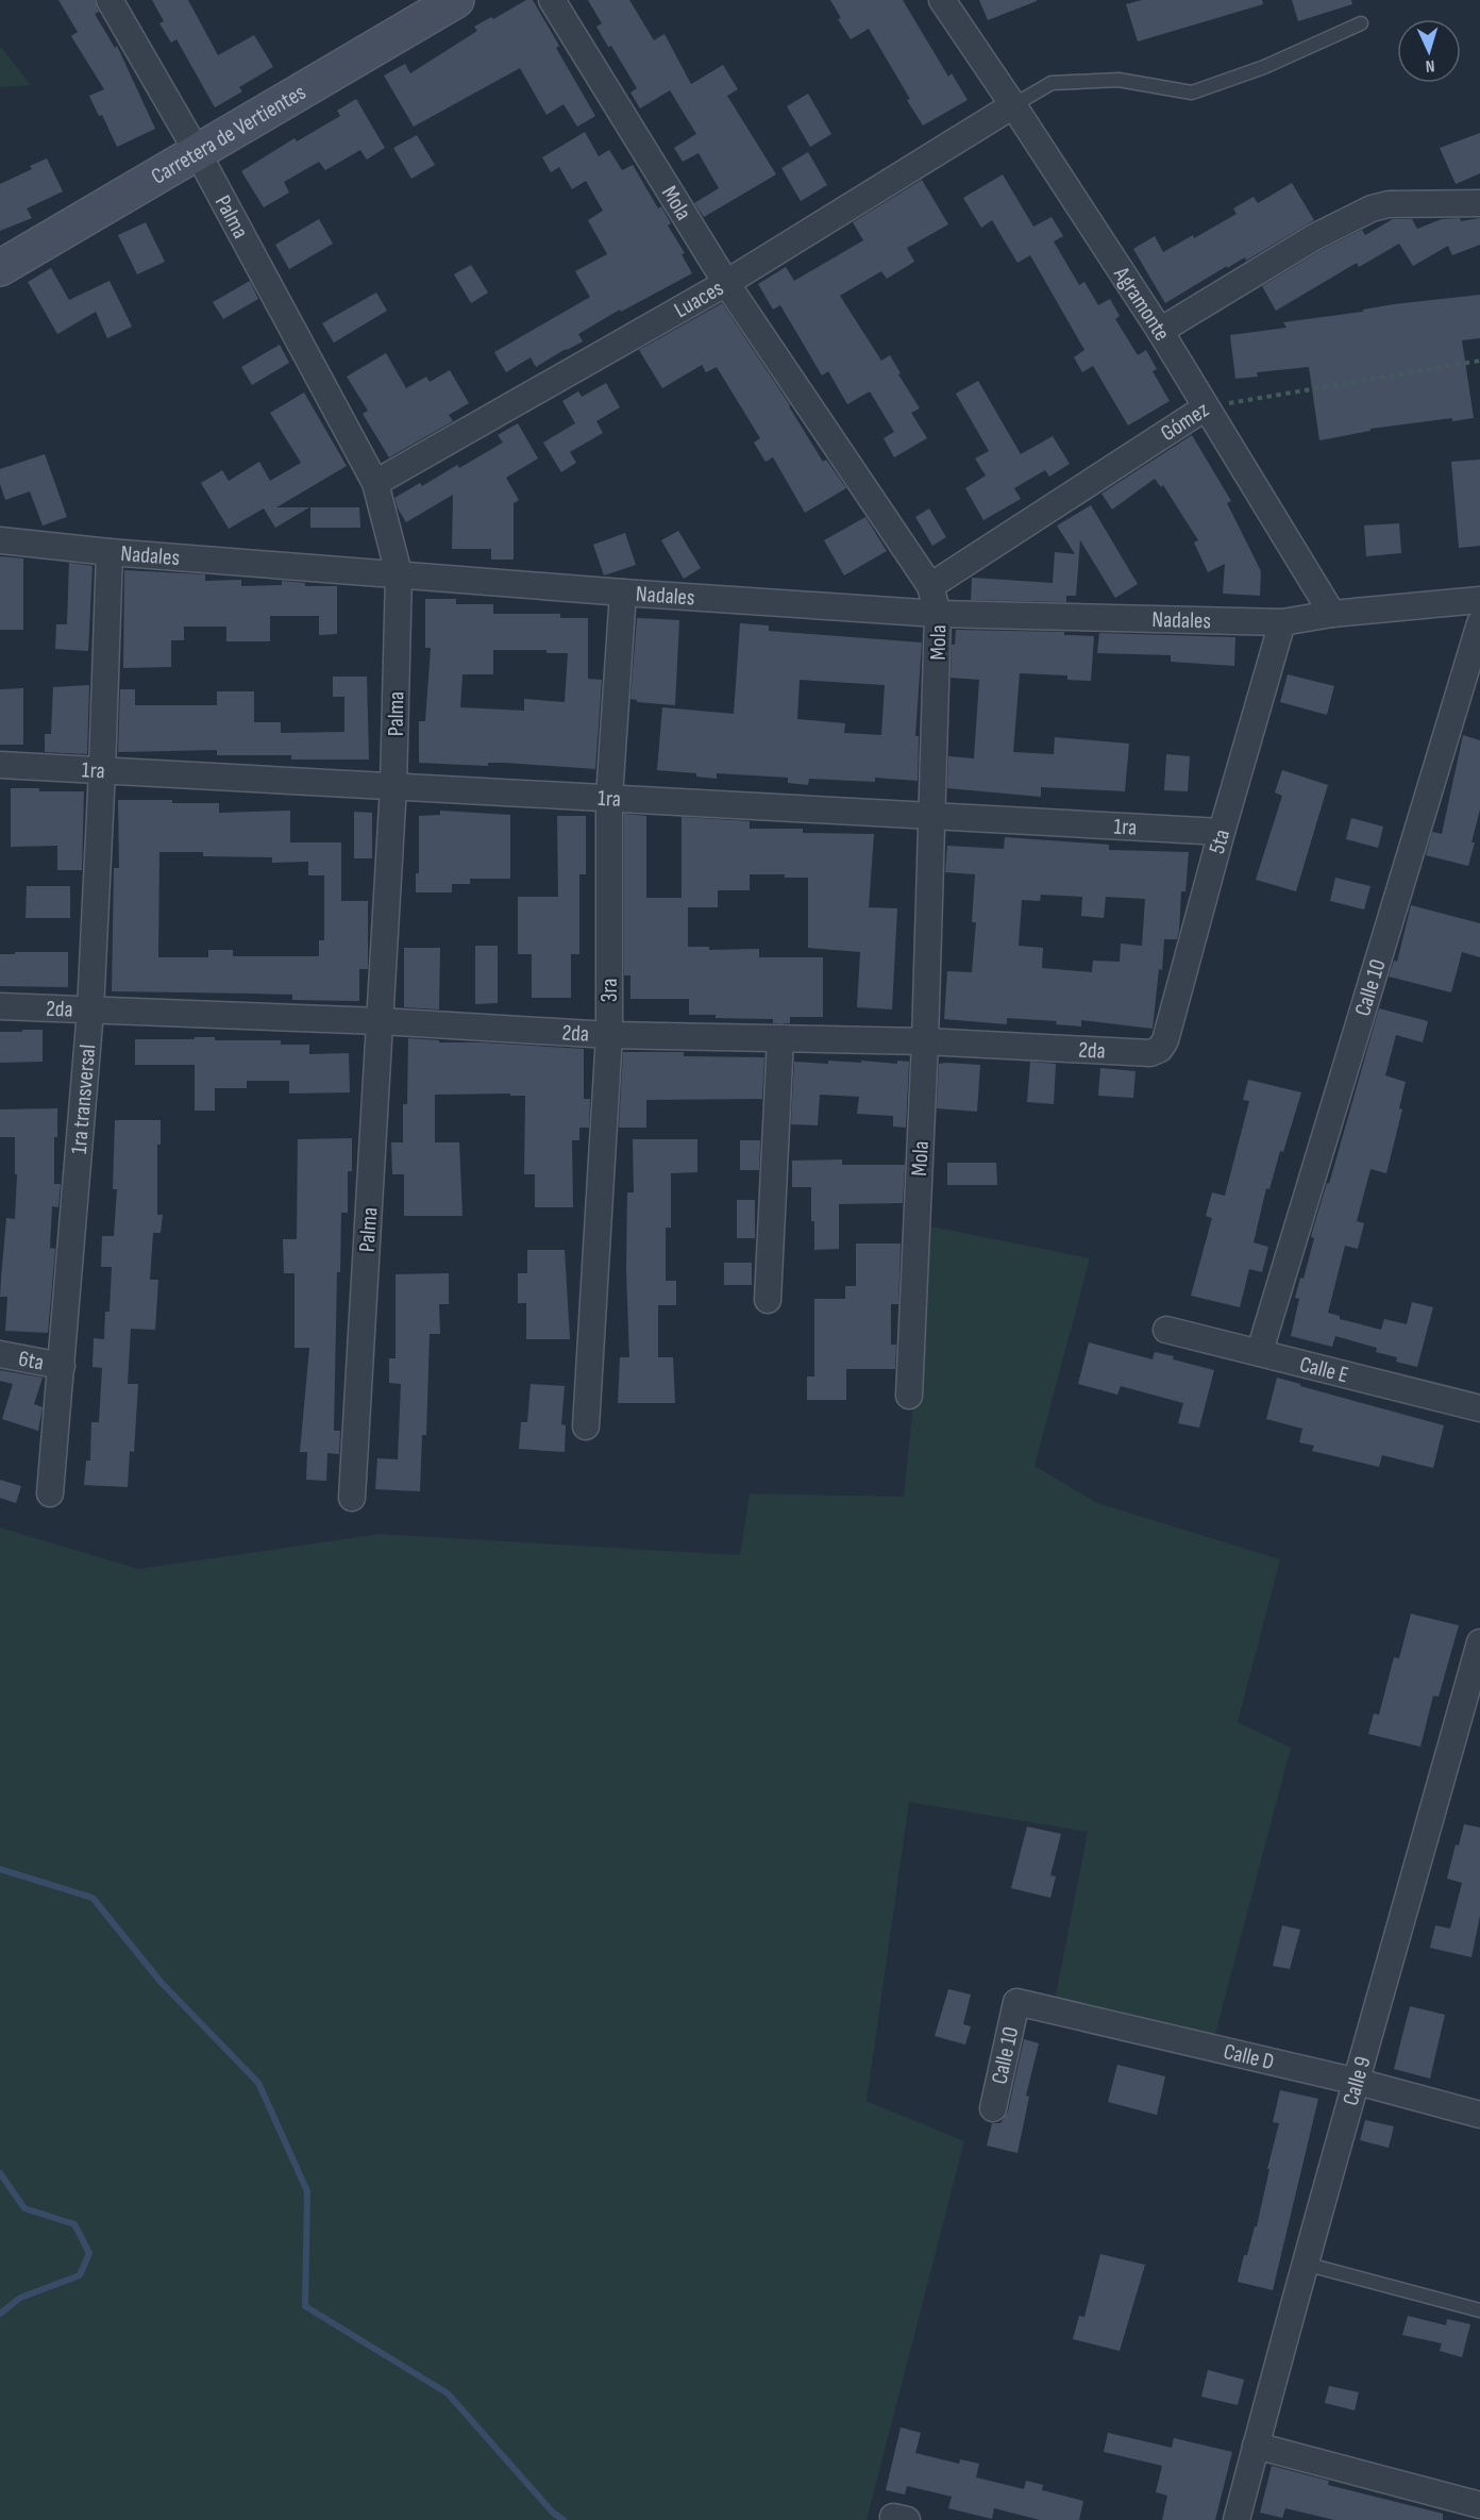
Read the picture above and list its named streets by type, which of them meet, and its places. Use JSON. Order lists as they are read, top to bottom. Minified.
{"streets":{"main road":["Carretera de Vertientes"],"street":["Mola","Palma","Luaces","Agramonte","Gómez","Nadales","1ra","5ta","Calle 10","3ra","2da","1ra transversal","6ta","Calle E","Calle D","Calle 9"]},"crossings":[["Carretera de Vertientes","Palma"],["Mola","Luaces"],["Mola","Gómez"],["Mola","Nadales"],["Mola","1ra"],["Mola","2da"],["Palma","Luaces"],["Palma","Nadales"],["Palma","1ra"],["Palma","2da"],["Luaces","Agramonte"],["Agramonte","Gómez"],["Agramonte","Nadales"],["Nadales","5ta"],["Nadales","3ra"],["Nadales","1ra transversal"],["1ra","5ta"],["1ra","3ra"],["1ra","1ra transversal"],["5ta","2da"],["Calle 10","Calle E"],["Calle 10","Calle D"],["3ra","2da"],["2da","1ra transversal"],["1ra transversal","6ta"],["Calle D","Calle 9"]],"north":"bottom"}
